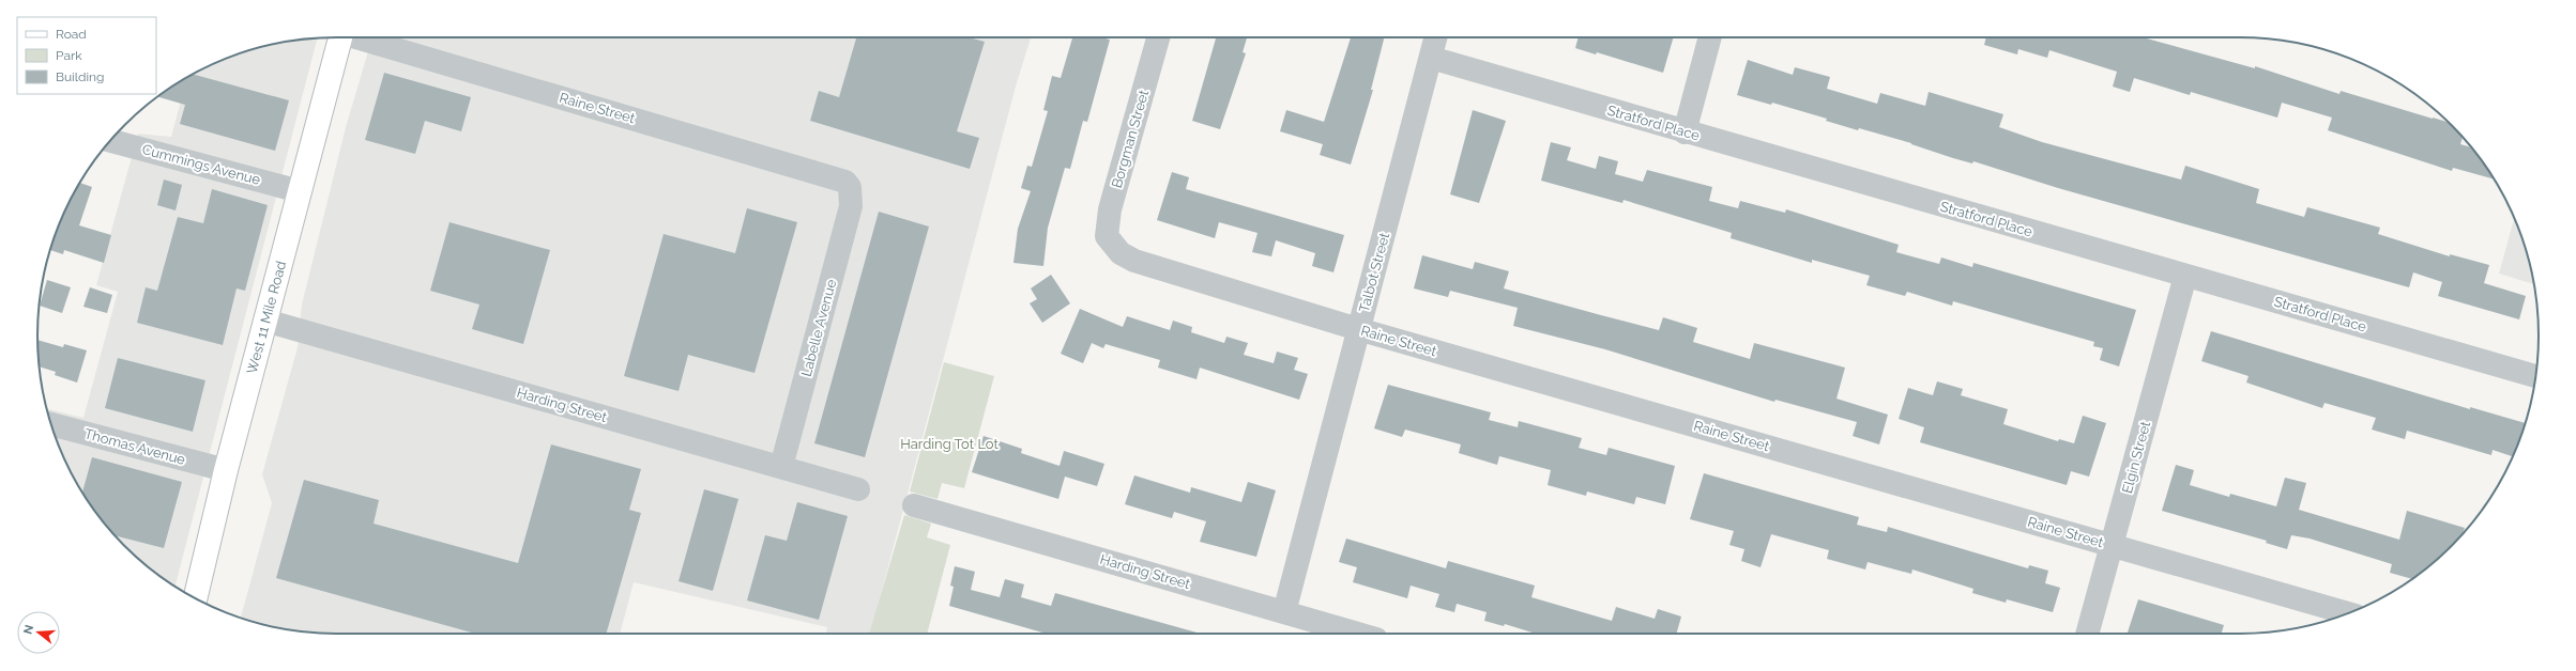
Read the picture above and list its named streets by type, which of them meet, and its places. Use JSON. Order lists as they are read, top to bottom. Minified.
{"streets":{"main road":["West 11 Mile Road"],"street":["Raine Street","Stratford Place","Borgman Street","Cummings Avenue","Talbot Street","Labelle Avenue","Harding Street","Thomas Avenue","Elgin Street"]},"crossings":[["Raine Street","Borgman Street"],["Raine Street","Talbot Street"],["Raine Street","Labelle Avenue"],["Raine Street","Elgin Street"],["Stratford Place","Talbot Street"],["Stratford Place","Elgin Street"],["Cummings Avenue","West 11 Mile Road"],["Talbot Street","Harding Street"],["West 11 Mile Road","Harding Street"],["West 11 Mile Road","Thomas Avenue"],["Labelle Avenue","Harding Street"]],"parks":["Harding Tot Lot"],"legend":["Road","Park","Building"],"north":"left"}
